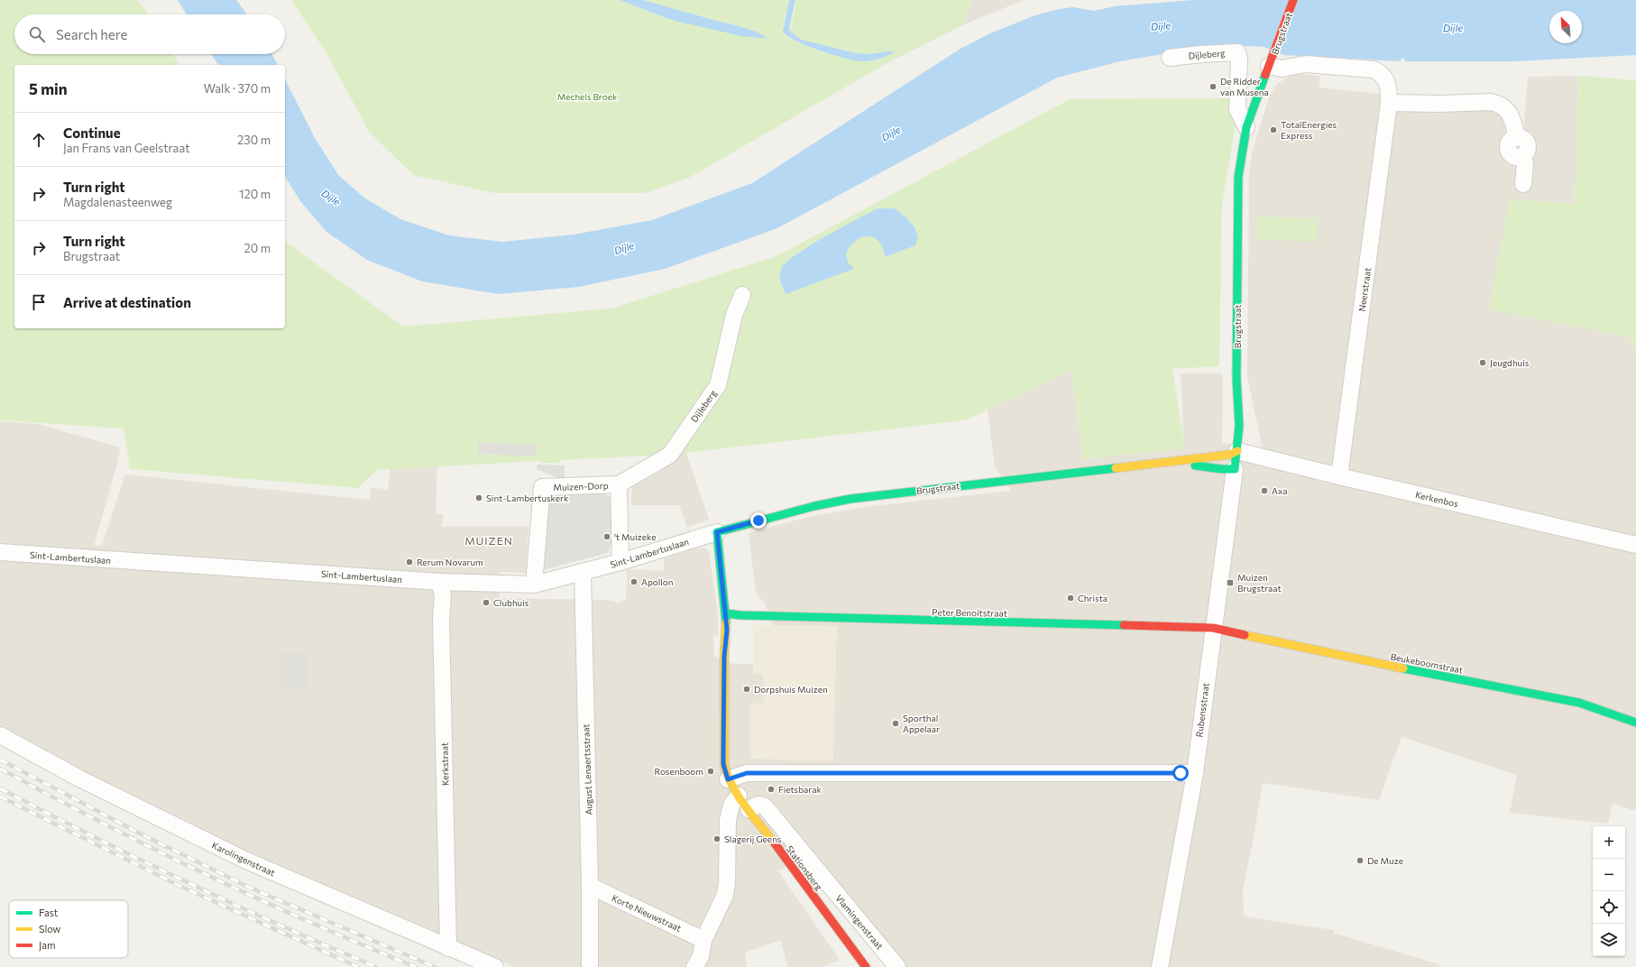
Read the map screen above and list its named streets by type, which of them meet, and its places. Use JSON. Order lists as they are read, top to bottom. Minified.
{"streets":{"street":["Brugstraat","Dijleberg","Neerstraat","Muizen-Dorp","Kerkenbos","Sint-Lambertuslaan","Peter Benoitstraat","Beukeboomstraat","Rubensstraat","Kerkstraat","August Lenaertsstraat","Karolingenstraat","Stationsberg","Korte Nieuwstraat","Vlamingenstraat"]},"crossings":[["Brugstraat","Dijleberg"],["Brugstraat","Neerstraat"],["Brugstraat","Kerkenbos"],["Brugstraat","Sint-Lambertuslaan"],["Brugstraat","Rubensstraat"],["Brugstraat","Stationsberg"],["Dijleberg","Muizen-Dorp"],["Neerstraat","Kerkenbos"],["Muizen-Dorp","Sint-Lambertuslaan"],["Kerkenbos","Rubensstraat"],["Sint-Lambertuslaan","Kerkstraat"],["Sint-Lambertuslaan","August Lenaertsstraat"],["Sint-Lambertuslaan","Stationsberg"],["Peter Benoitstraat","Beukeboomstraat"],["Peter Benoitstraat","Rubensstraat"],["Peter Benoitstraat","Stationsberg"],["Beukeboomstraat","Rubensstraat"],["Kerkstraat","Karolingenstraat"],["August Lenaertsstraat","Korte Nieuwstraat"],["Stationsberg","Vlamingenstraat"]],"districts":["MUIZEN"],"water":["Dijle"],"parks":["Mechels Broek"],"places":{"other":["De Ridder van Musena","TotalEnergies Express","Jeugdhuis","Axa","Sint-Lambertuskerk","'t Muizeke","Rerum Novarum","Apollon","Christa","Clubhuis","Dorpshuis Muizen","Sporthal Appelaar","Rosenboom","Fietsbarak","Slagerij Geens","De Muze"],"transit":["Muizen Brugstraat"]},"legend":["Fast","Slow","Jam"],"north":"top left","page":{"search":"Search here","heading":["5 min","Walk · 370 m"],"list":[["Continue","Jan Frans van Geelstraat","230 m"],["Turn right","Magdalenasteenweg","120 m"],["Turn right","Brugstraat","20 m"],"Arrive at destination"],"map_buttons":["+","−"]}}
